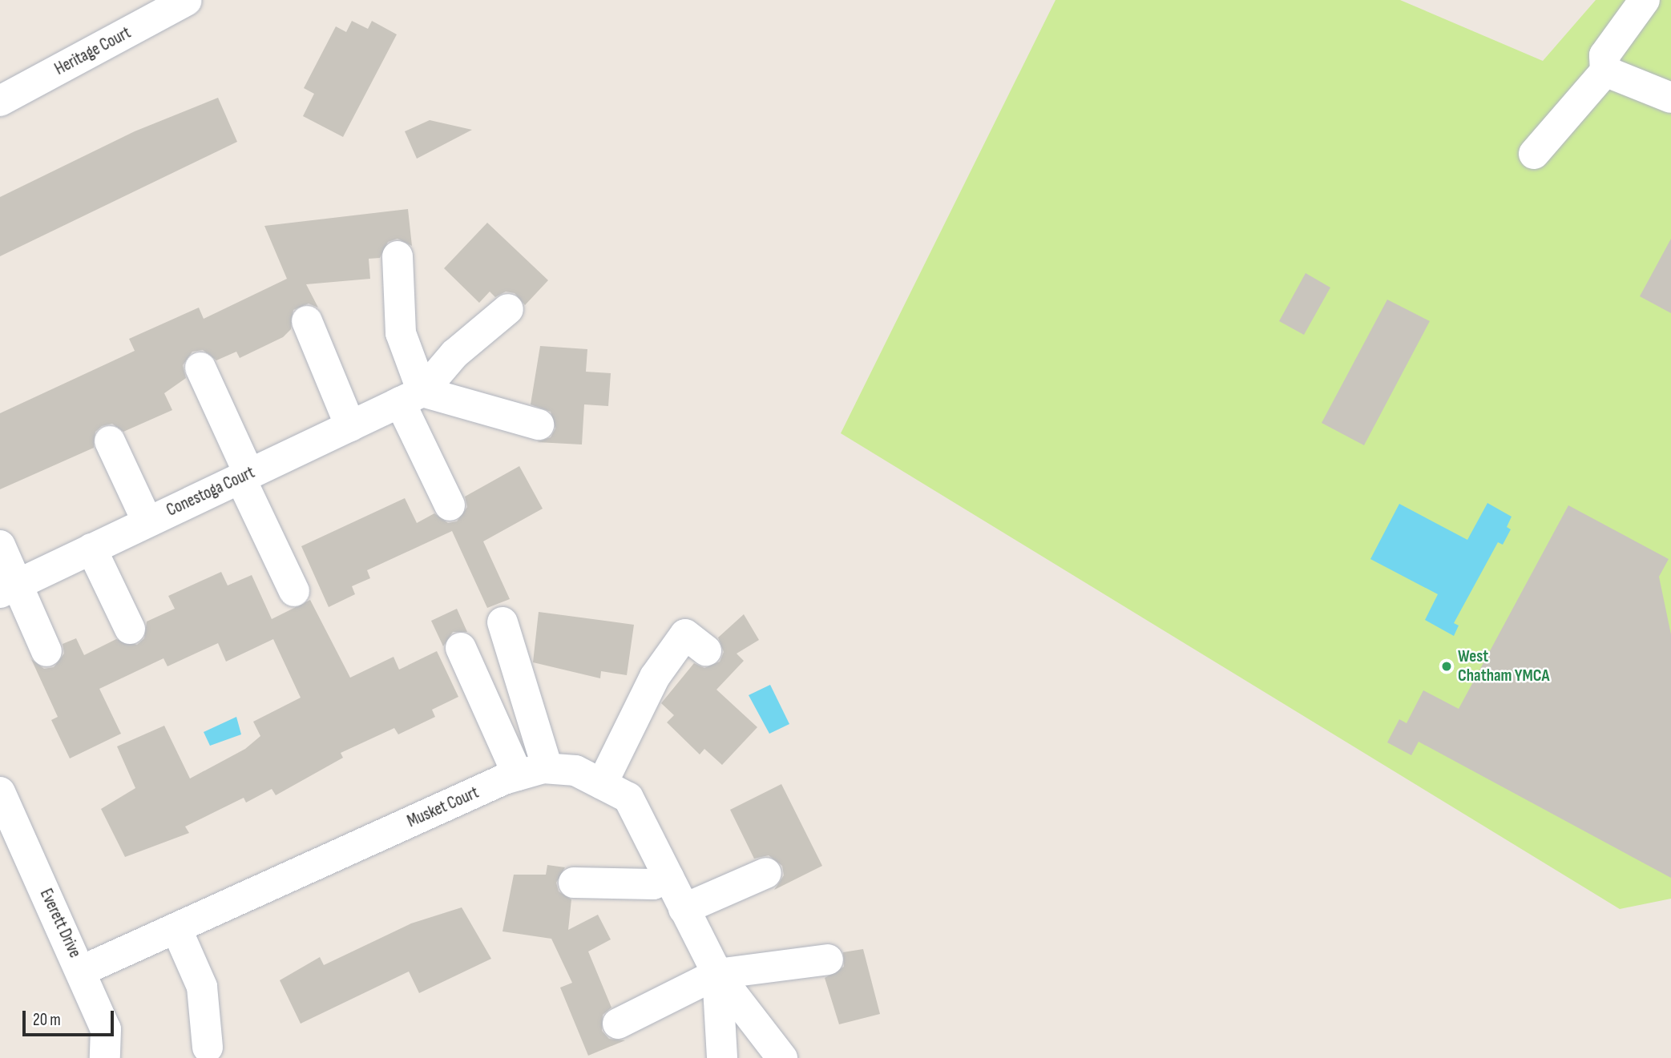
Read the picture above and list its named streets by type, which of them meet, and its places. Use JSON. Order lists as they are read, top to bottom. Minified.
{"streets":{"street":["Heritage Court","Conestoga Court","Musket Court","Everett Drive"]},"crossings":[["Musket Court","Everett Drive"]],"places":["West Chatham YMCA"],"scale_bar":"20 m"}
